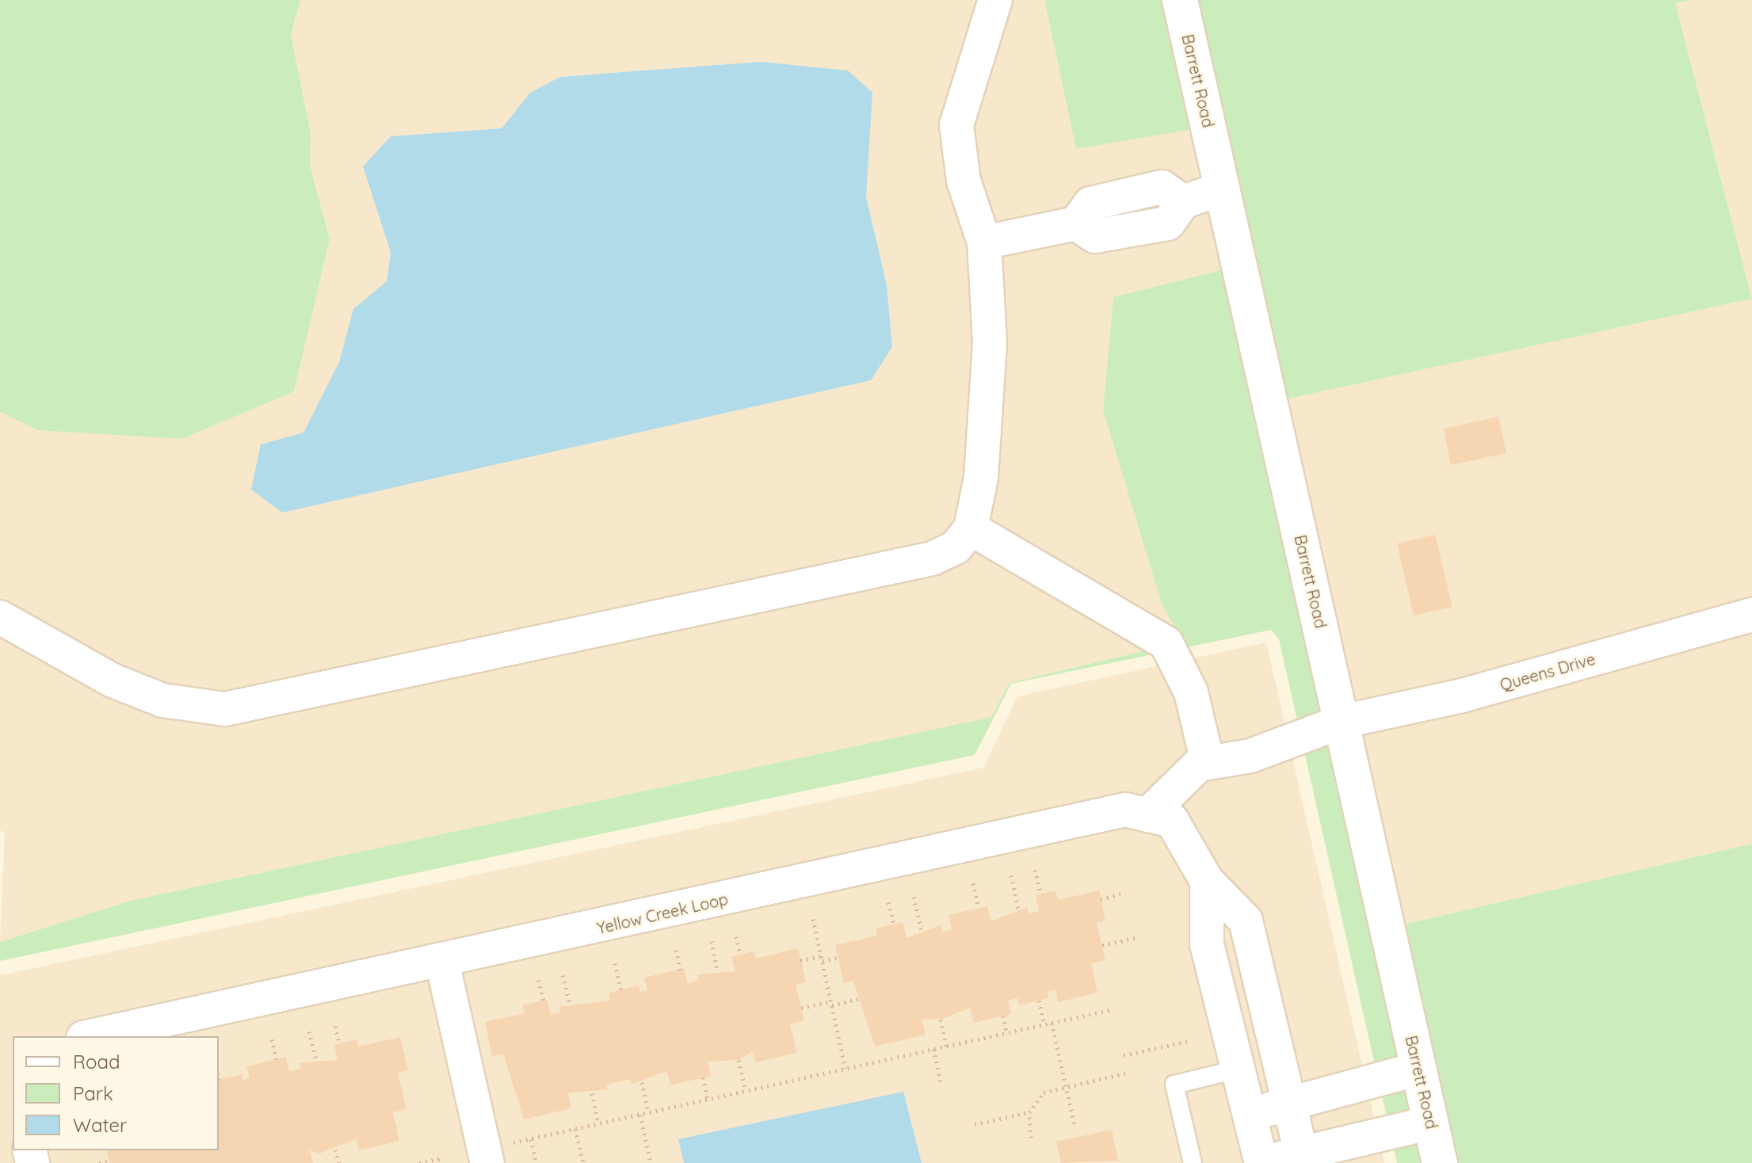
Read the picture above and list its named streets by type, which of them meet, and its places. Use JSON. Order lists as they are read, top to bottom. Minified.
{"streets":{"street":["Barrett Road","Queens Drive","Yellow Creek Loop"]},"crossings":[["Barrett Road","Queens Drive"]],"legend":["Road","Park","Water"]}
